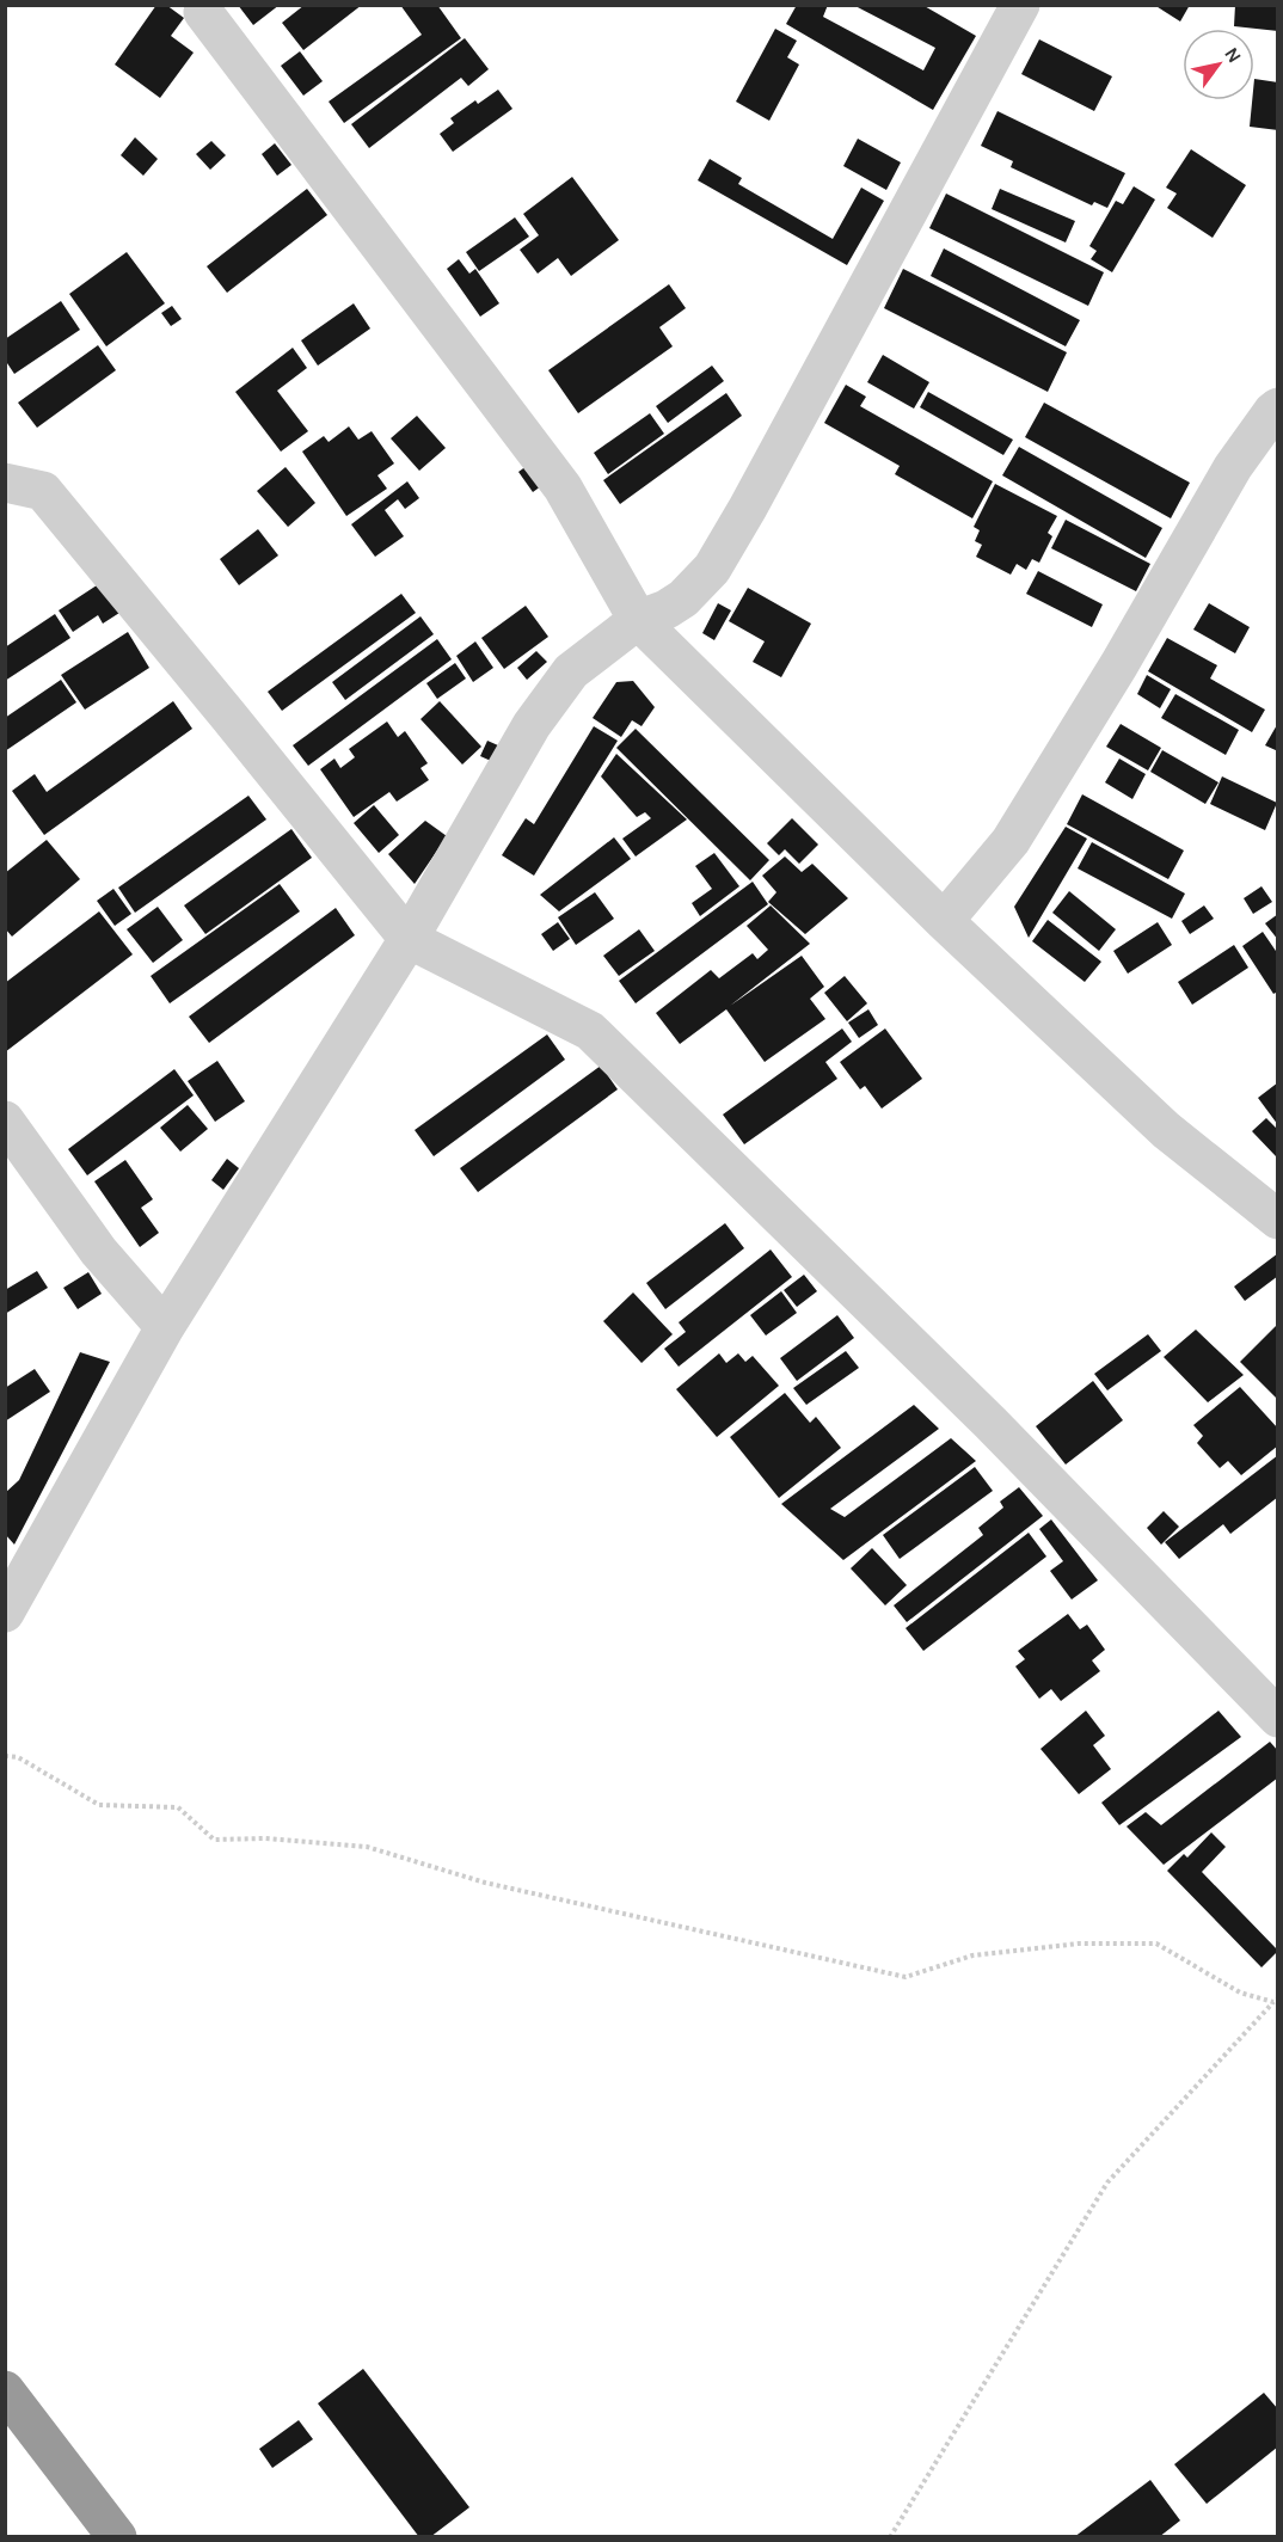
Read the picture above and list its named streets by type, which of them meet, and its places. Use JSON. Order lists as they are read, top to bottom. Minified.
{"north":"top right"}
